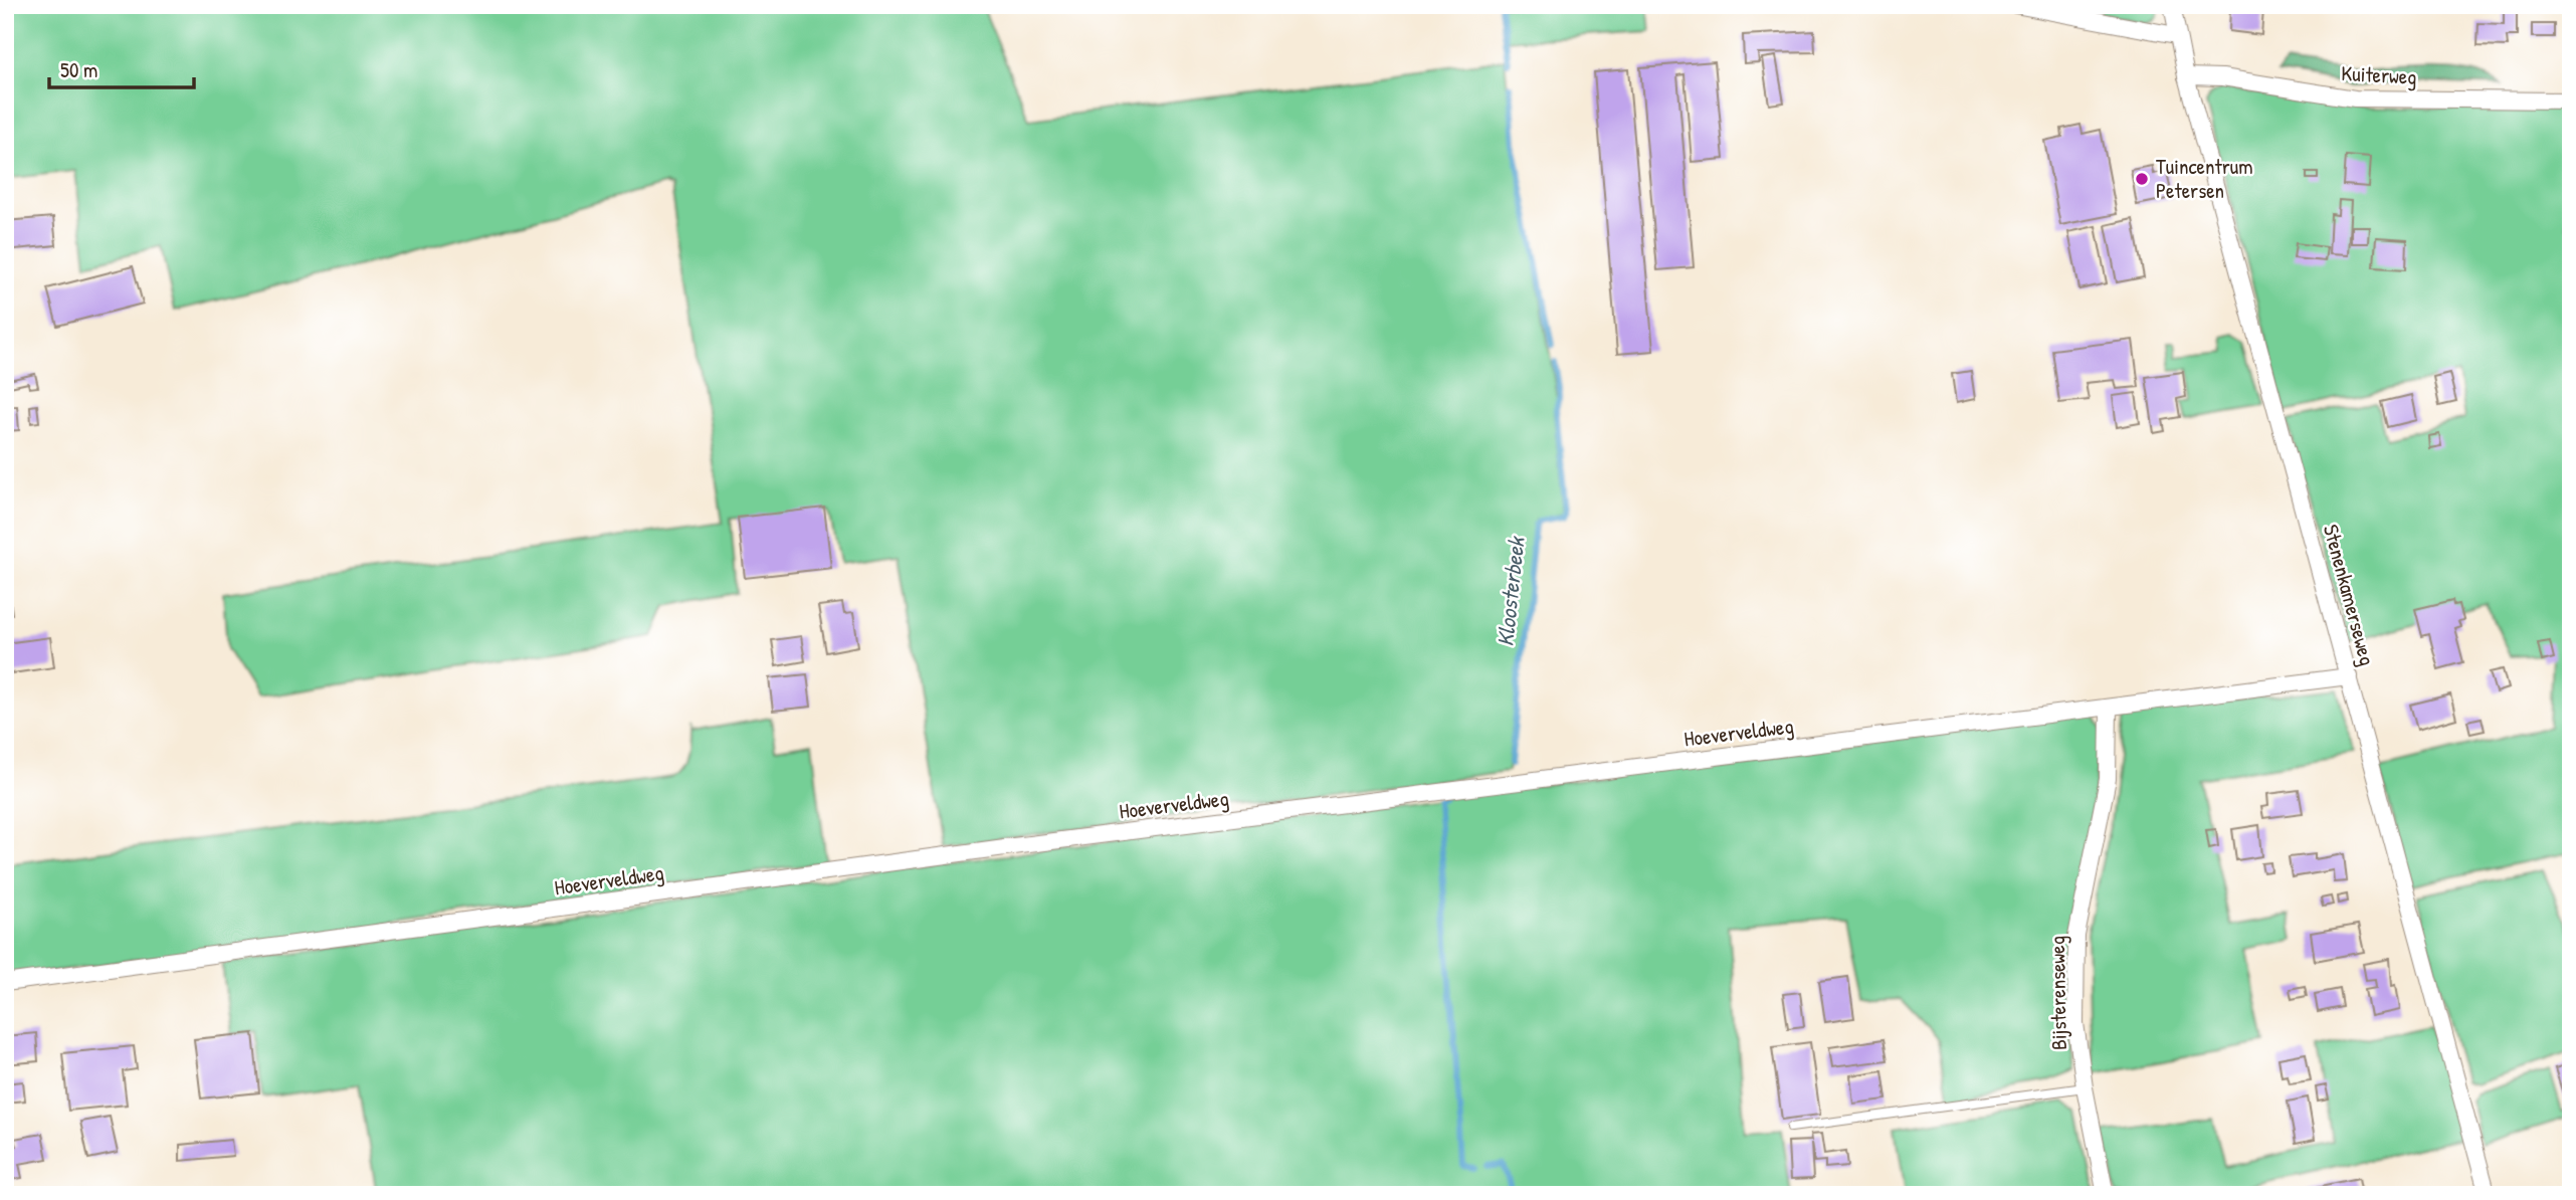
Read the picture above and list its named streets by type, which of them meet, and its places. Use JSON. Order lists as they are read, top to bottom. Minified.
{"streets":{"street":["Kuiterweg","Stenenkamerseweg","Hoeverveldweg","Bijsterenseweg"]},"crossings":[["Kuiterweg","Stenenkamerseweg"],["Stenenkamerseweg","Hoeverveldweg"],["Hoeverveldweg","Bijsterenseweg"]],"water":["Kloosterbeek"],"places":["Tuincentrum Petersen"],"scale_bar":"50 m"}
